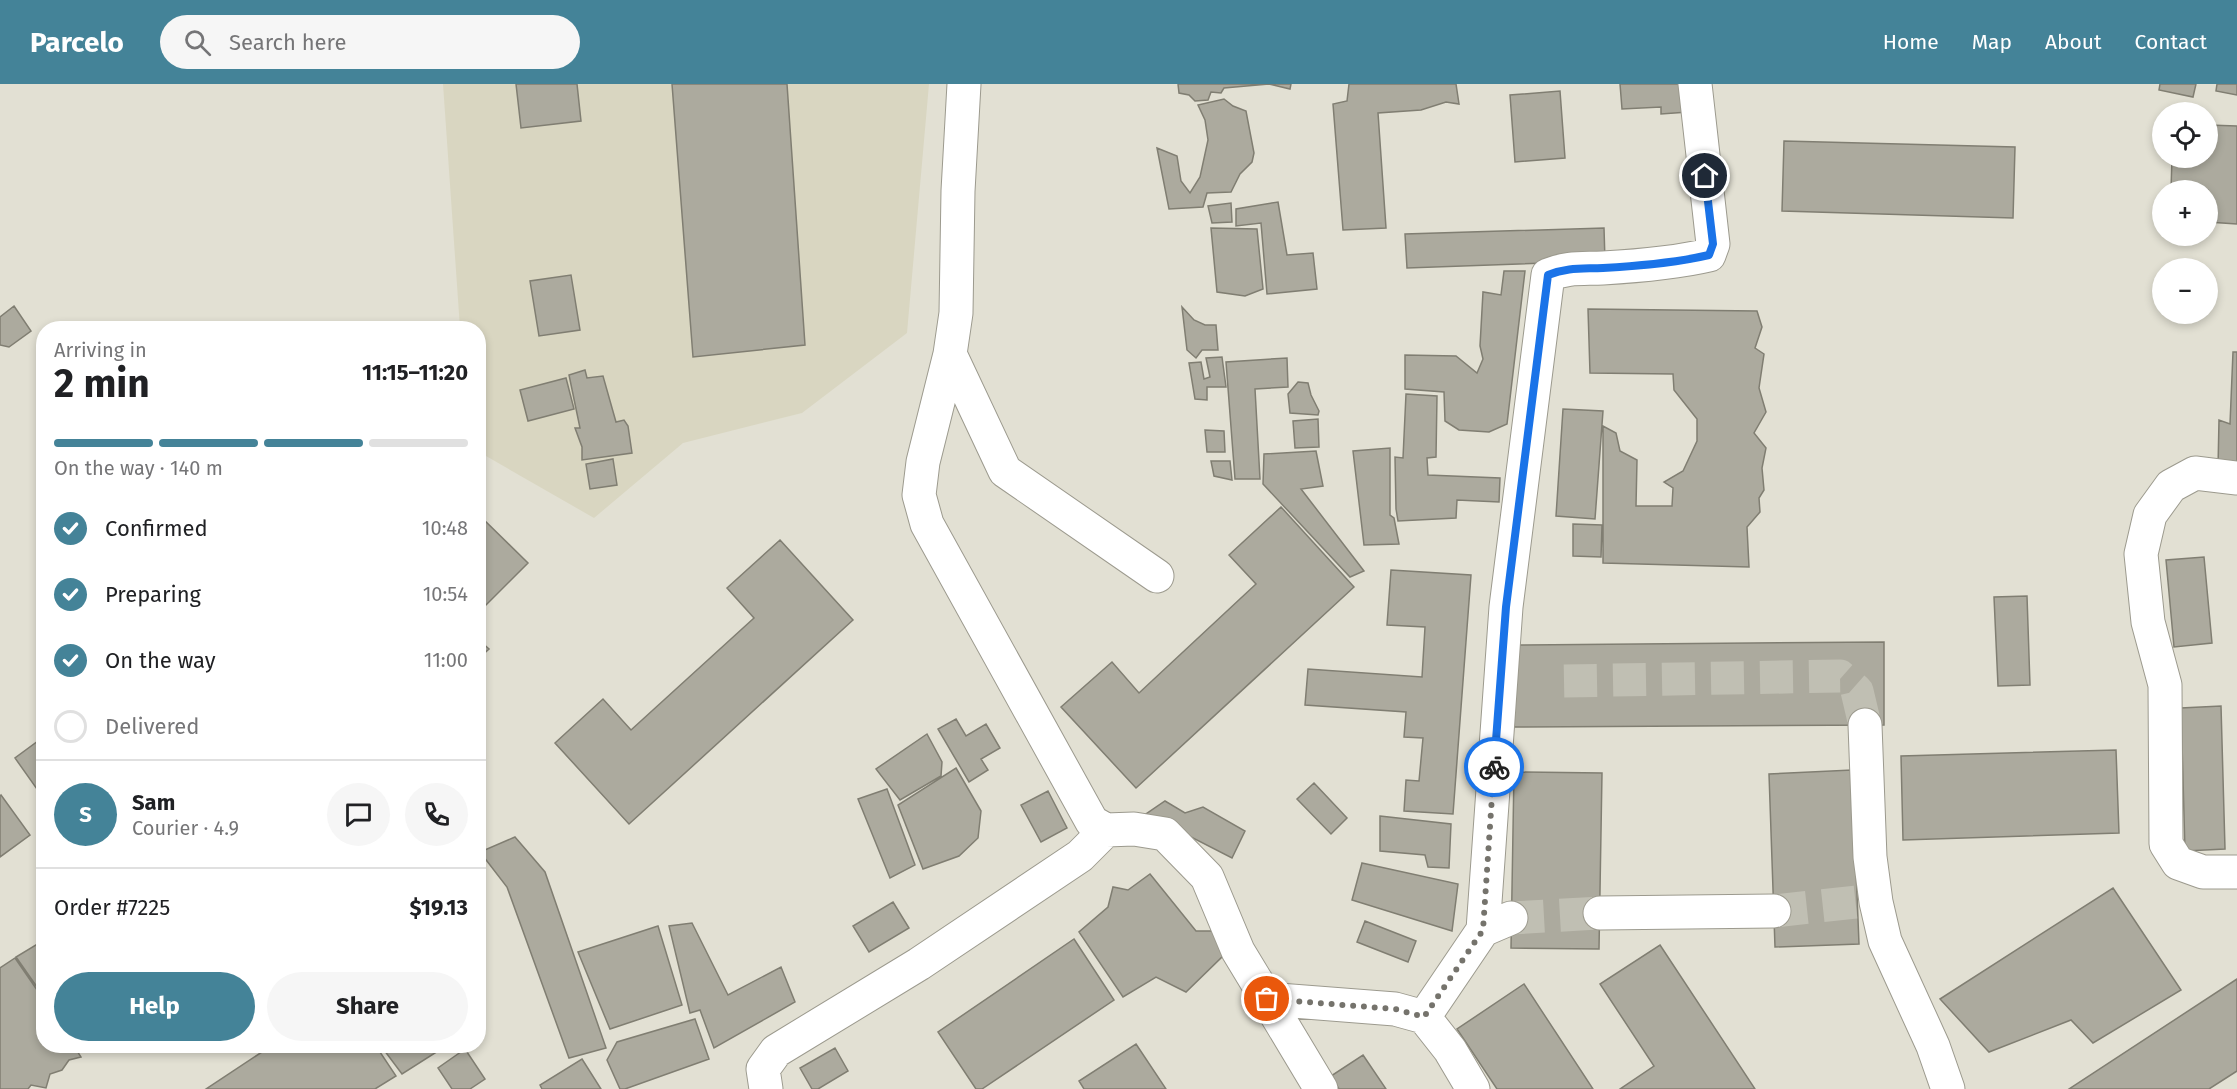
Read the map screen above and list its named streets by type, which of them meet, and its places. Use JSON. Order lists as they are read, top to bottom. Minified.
{"page":{"header":"Parcelo","search":"Search here","nav":["Home","Map","About","Contact"],"map_buttons":["+","−"],"heading":["2 min","Arriving in","11:15–11:20"],"panel":["Sam","Courier · 4.9","Order #7225","$19.13"],"bar":"On the way · 140 m","list":[["Confirmed","10:48"],["Preparing","10:54"],["On the way","11:00"],"Delivered"],"round":"S","buttons":["Help","Share"]}}
